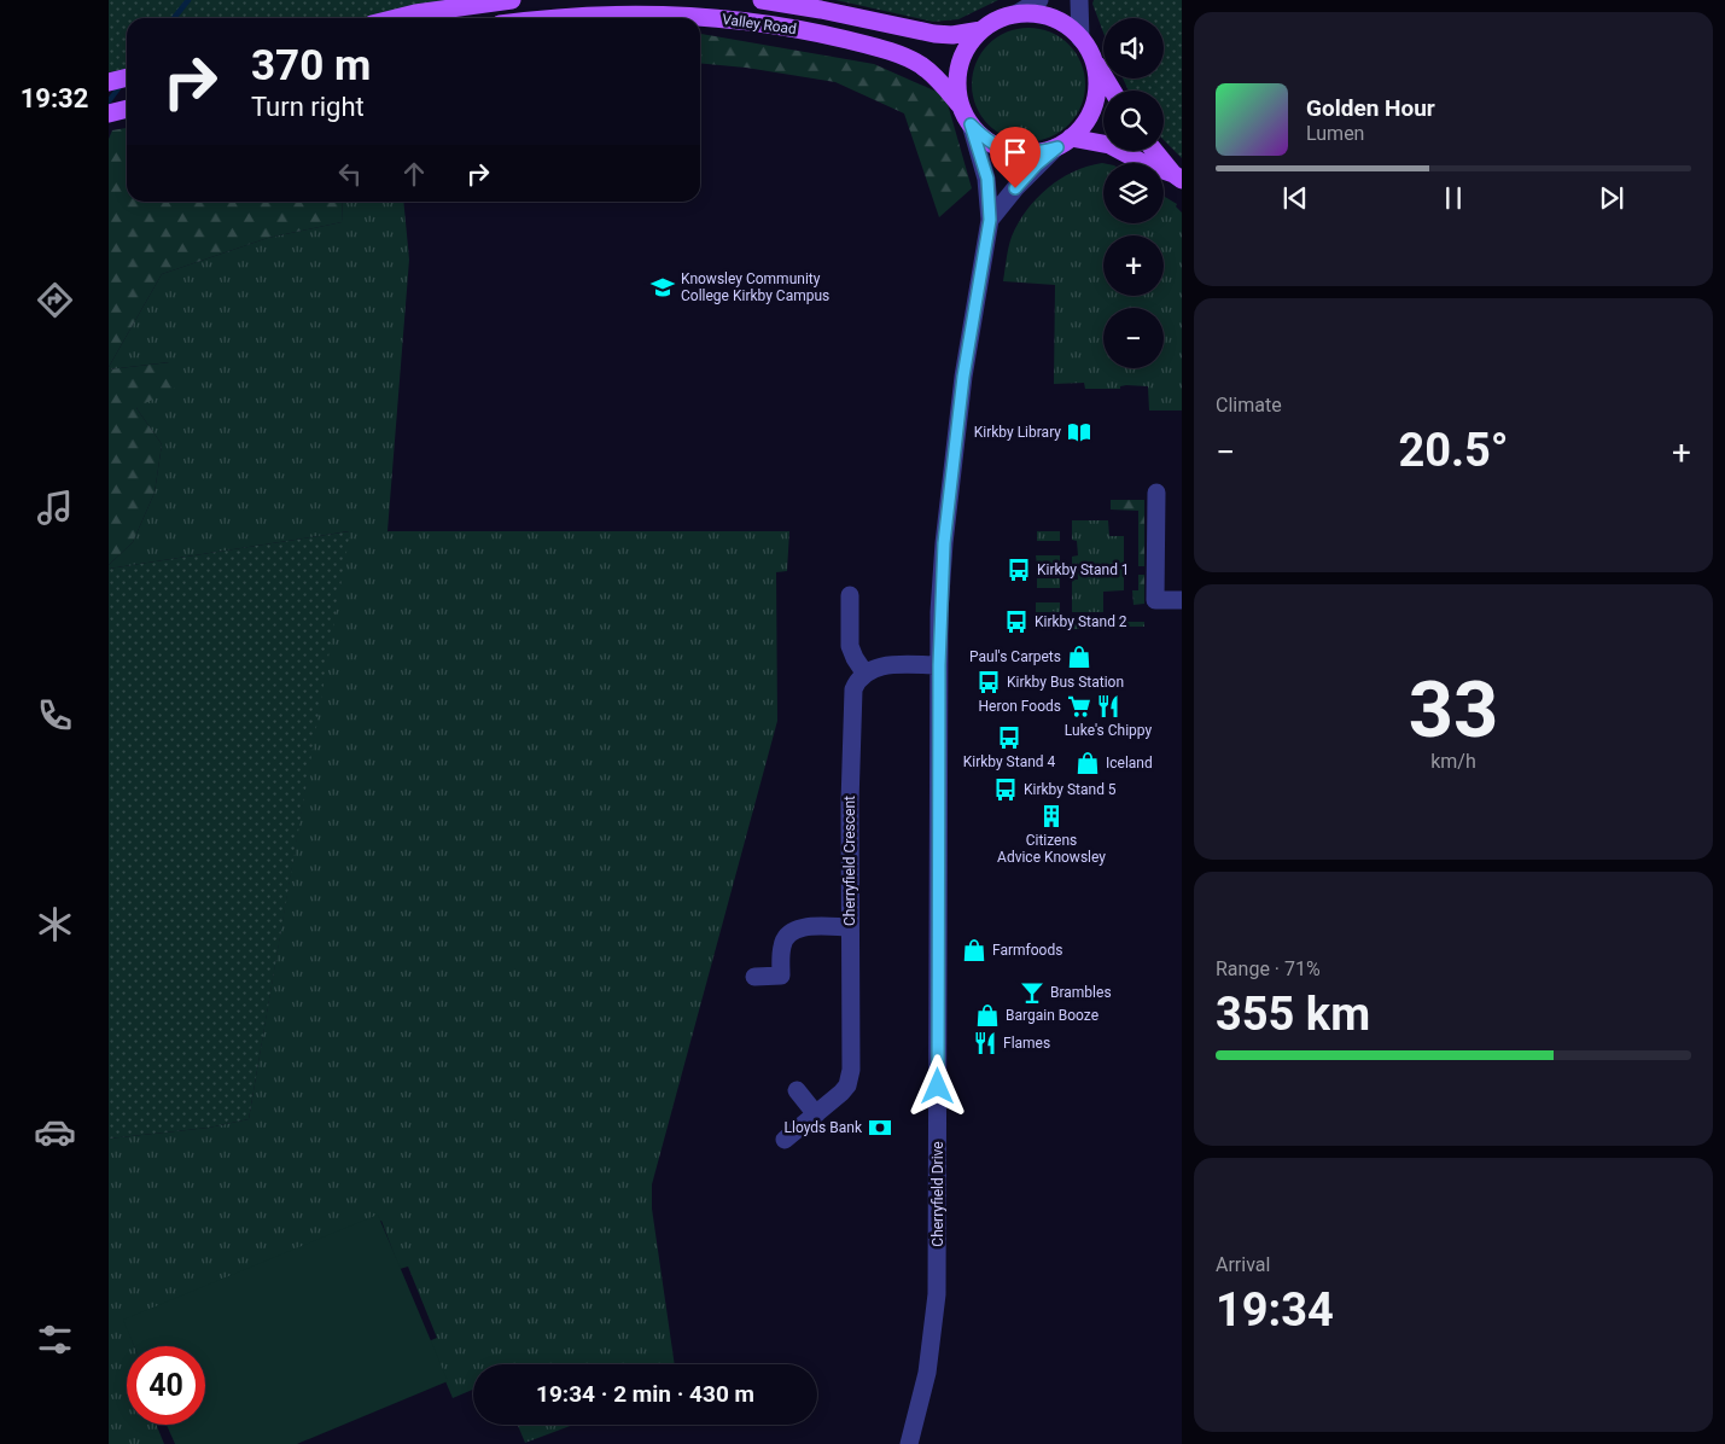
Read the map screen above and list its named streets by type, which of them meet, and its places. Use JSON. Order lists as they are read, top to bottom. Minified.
{"streets":{"main road":["Valley Road"],"street":["Cherryfield Crescent","Cherryfield Drive"]},"crossings":[["Valley Road","Cherryfield Drive"]],"places":{"school or university":["Knowsley Community College Kirkby Campus"],"library":["Kirkby Library"],"bus stop":["Kirkby Stand 1","Kirkby Stand 2","Kirkby Bus Station","Kirkby Stand 4","Kirkby Stand 5"],"shop":["Paul's Carpets","Iceland","Farmfoods","Bargain Booze"],"supermarket":["Heron Foods"],"restaurant":["Luke's Chippy","Flames"],"building":["Citizens Advice Knowsley"],"bar":["Brambles"],"bank":["Lloyds Bank"]},"page":{"tabs":"19:32","map_buttons":["+","−"],"turn":["370 m","Turn right"],"song":["Golden Hour","Lumen"],"tile":["Climate",["33","km/h"],["Range · 71%","355 km"],["Arrival","19:34"]],"heat":["−","20.5°","+"],"limit":"40","trip":"19:34 · 2 min · 430 m"}}
